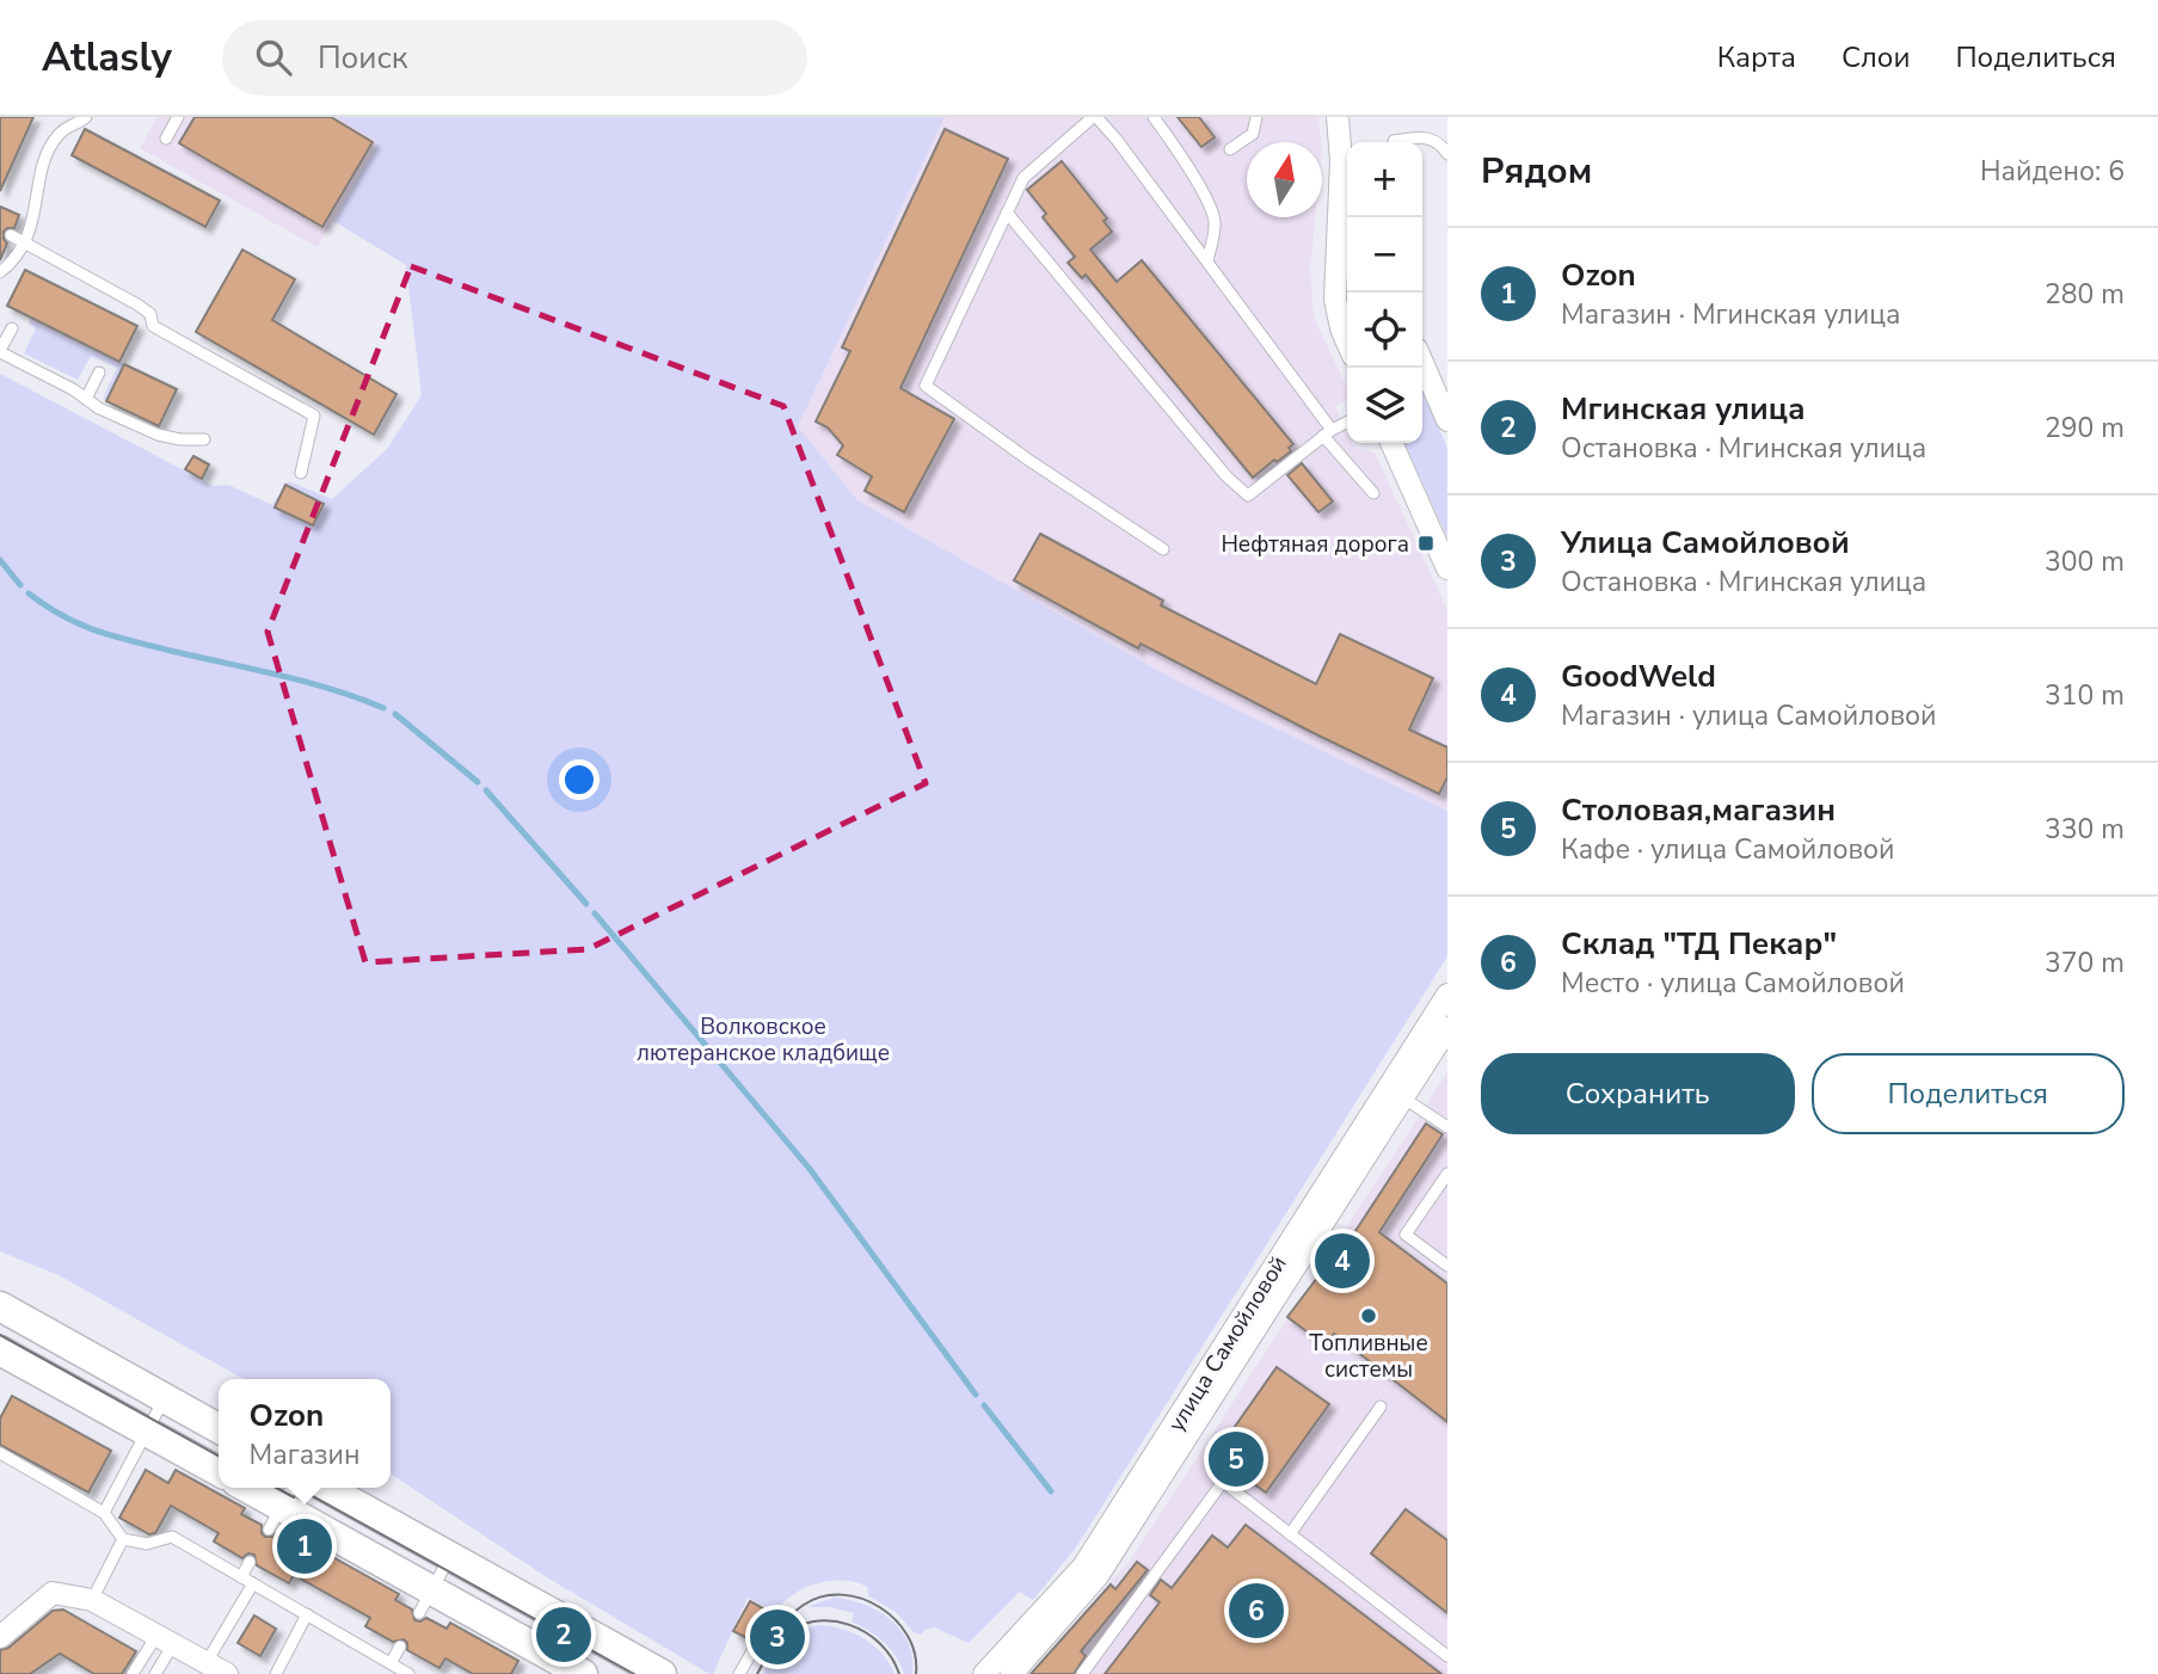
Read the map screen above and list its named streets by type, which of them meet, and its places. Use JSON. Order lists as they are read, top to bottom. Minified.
{"streets":{"street":["улица Самойловой"]},"parks":["Волковское лютеранское кладбище"],"places":{"transit":["Нефтяная дорога"],"other":["Топливные системы"]},"north":"top","page":{"header":"Atlasly","search":"Поиск","nav":["Карта","Слои","Поделиться"],"heading":["Рядом","Найдено: 6"],"map_buttons":["+","−"],"list":[{"mark":"1","name":"Ozon","note":"Магазин · Мгинская улица","value":"280 m"},{"mark":"2","name":"Мгинская улица","note":"Остановка · Мгинская улица","value":"290 m"},{"mark":"3","name":"Улица Самойловой","note":"Остановка · Мгинская улица","value":"300 m"},{"mark":"4","name":"GoodWeld","note":"Магазин · улица Самойловой","value":"310 m"},{"mark":"5","name":"Столовая,магазин","note":"Кафе · улица Самойловой","value":"330 m"},{"mark":"6","name":"Склад \"ТД Пекар\"","note":"Место · улица Самойловой","value":"370 m"}],"buttons":["Сохранить","Поделиться"],"pins":["4","5","1","6","2","3"],"popup":["Ozon","Магазин"]}}
